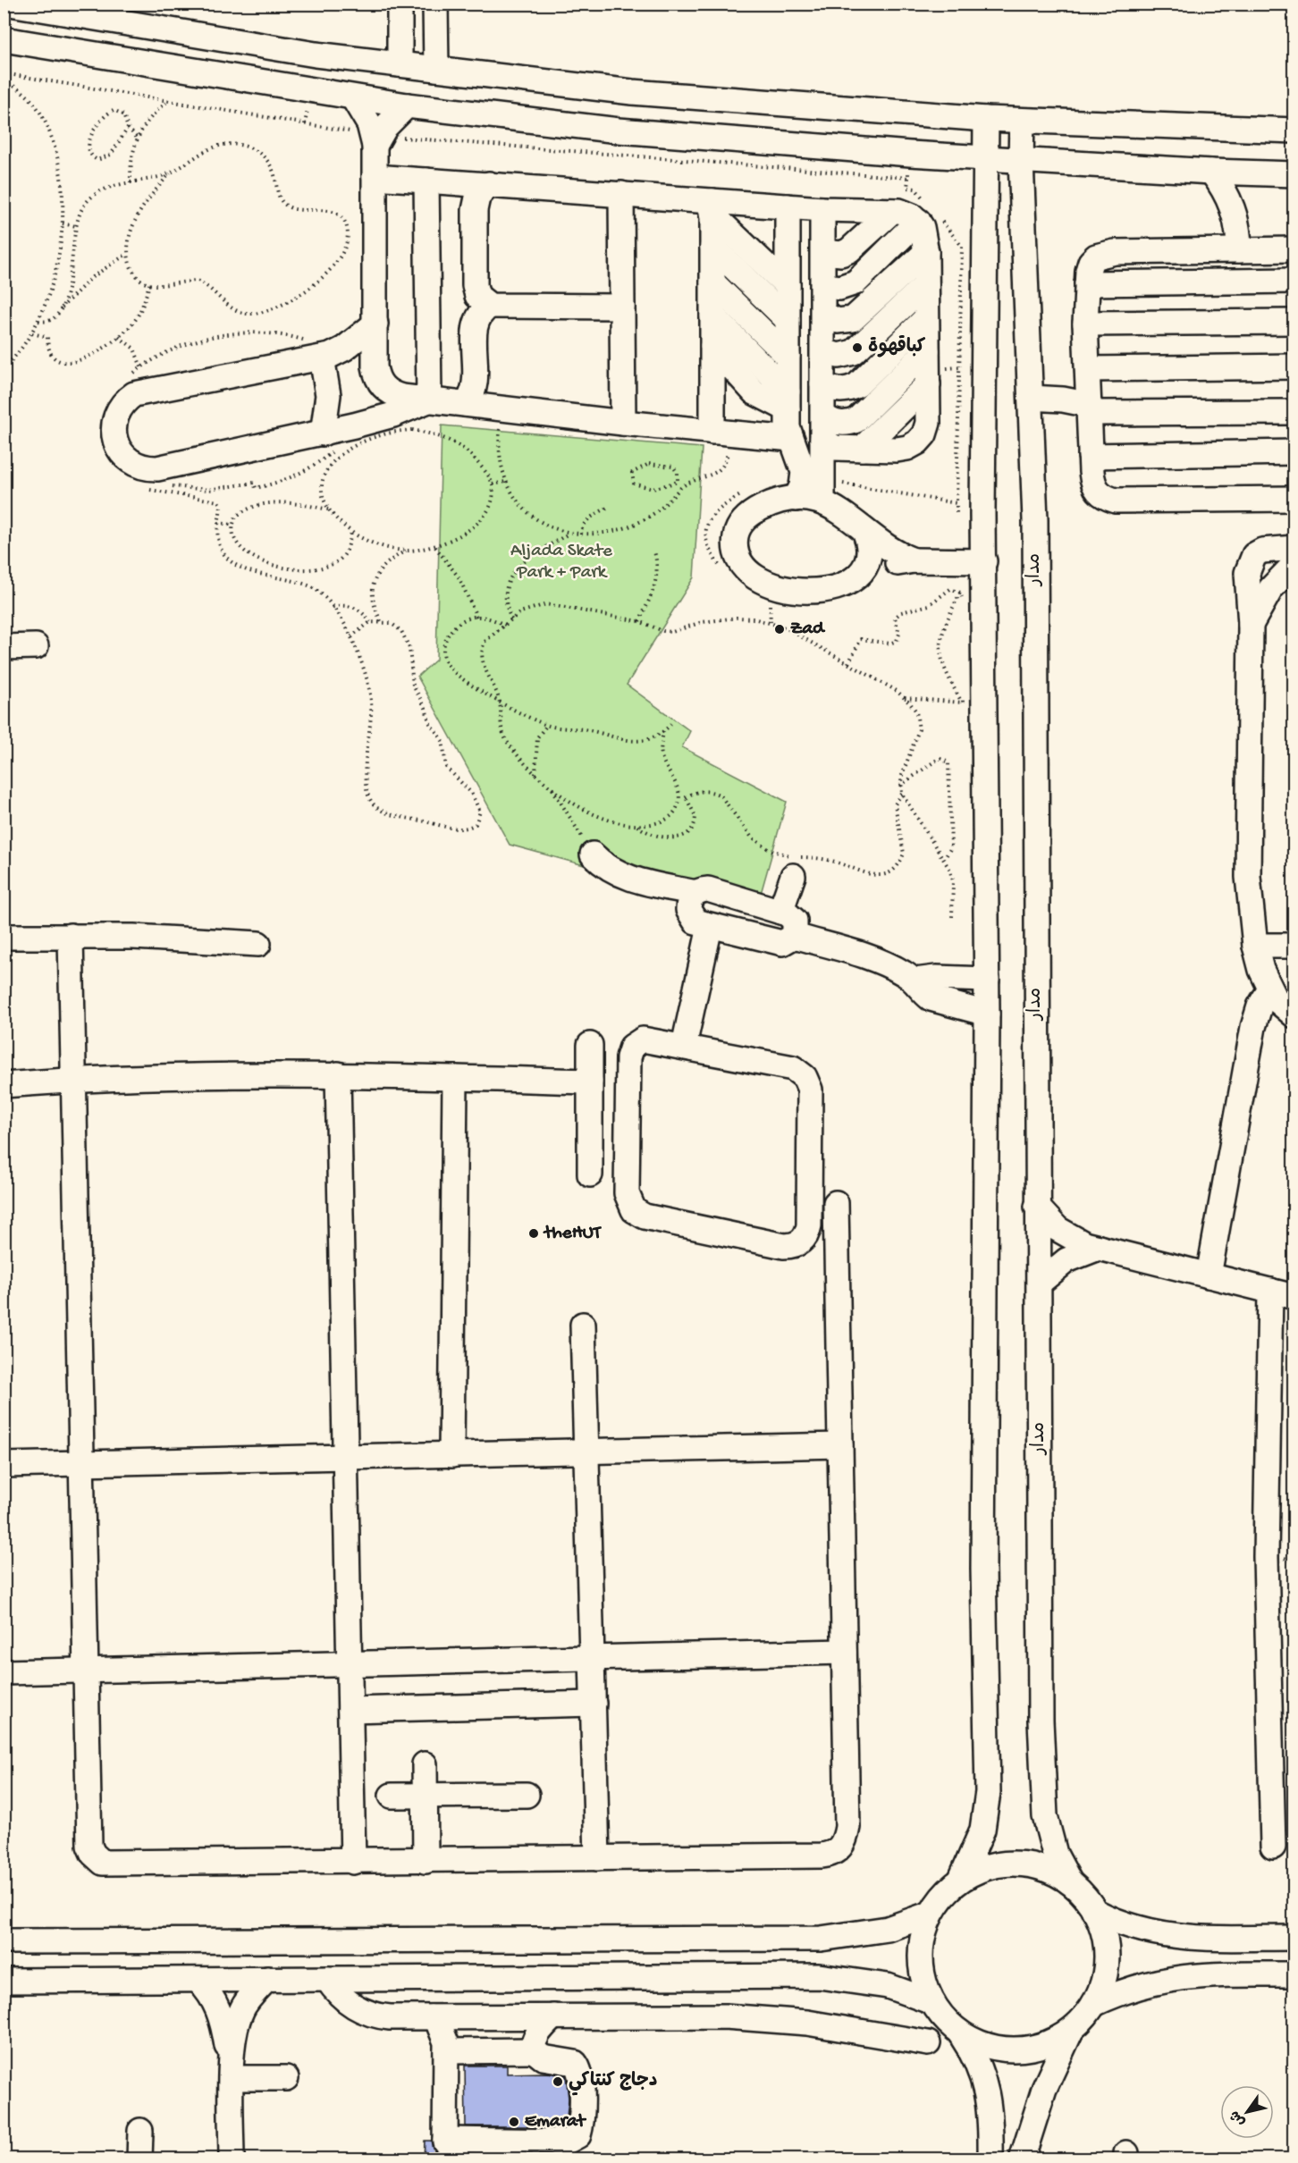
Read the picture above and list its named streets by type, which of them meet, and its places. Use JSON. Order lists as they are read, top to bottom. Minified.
{"streets":{"street":["مدار"]},"parks":["Aljada Skate Park + Park"],"places":["كباقهوة","Zad","theHUT","دجاج كنتاكي","Emarat"],"north":"bottom left"}
